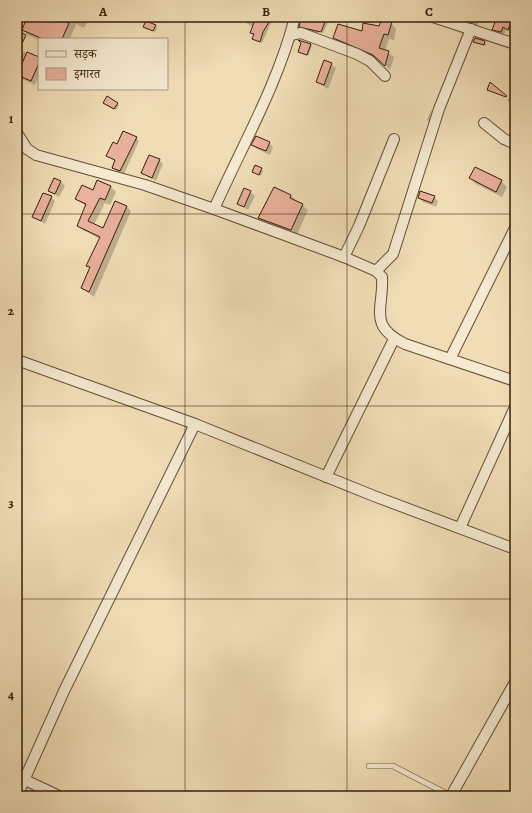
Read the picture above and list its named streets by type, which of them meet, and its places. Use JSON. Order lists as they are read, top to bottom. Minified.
{"legend":["सड़क","इमारत"],"grid":{"columns":["A","B","C"],"rows":["1","2","3","4"]}}
